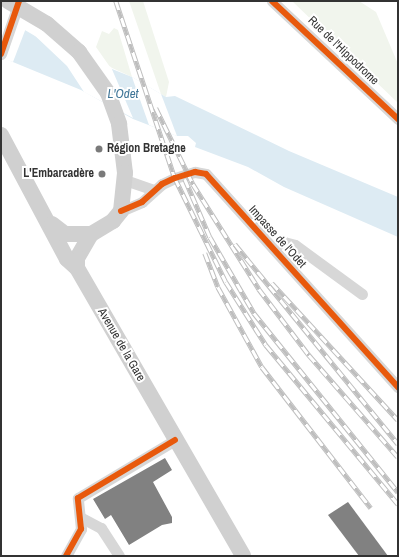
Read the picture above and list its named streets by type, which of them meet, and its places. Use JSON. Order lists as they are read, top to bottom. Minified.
{"streets":{"main road":["Avenue de la Gare"],"street":["Rue de l'Hippodrome","Impasse de l'Odet"]},"water":["L'Odet"],"places":["Région Bretagne","L'Embarcadère"]}
